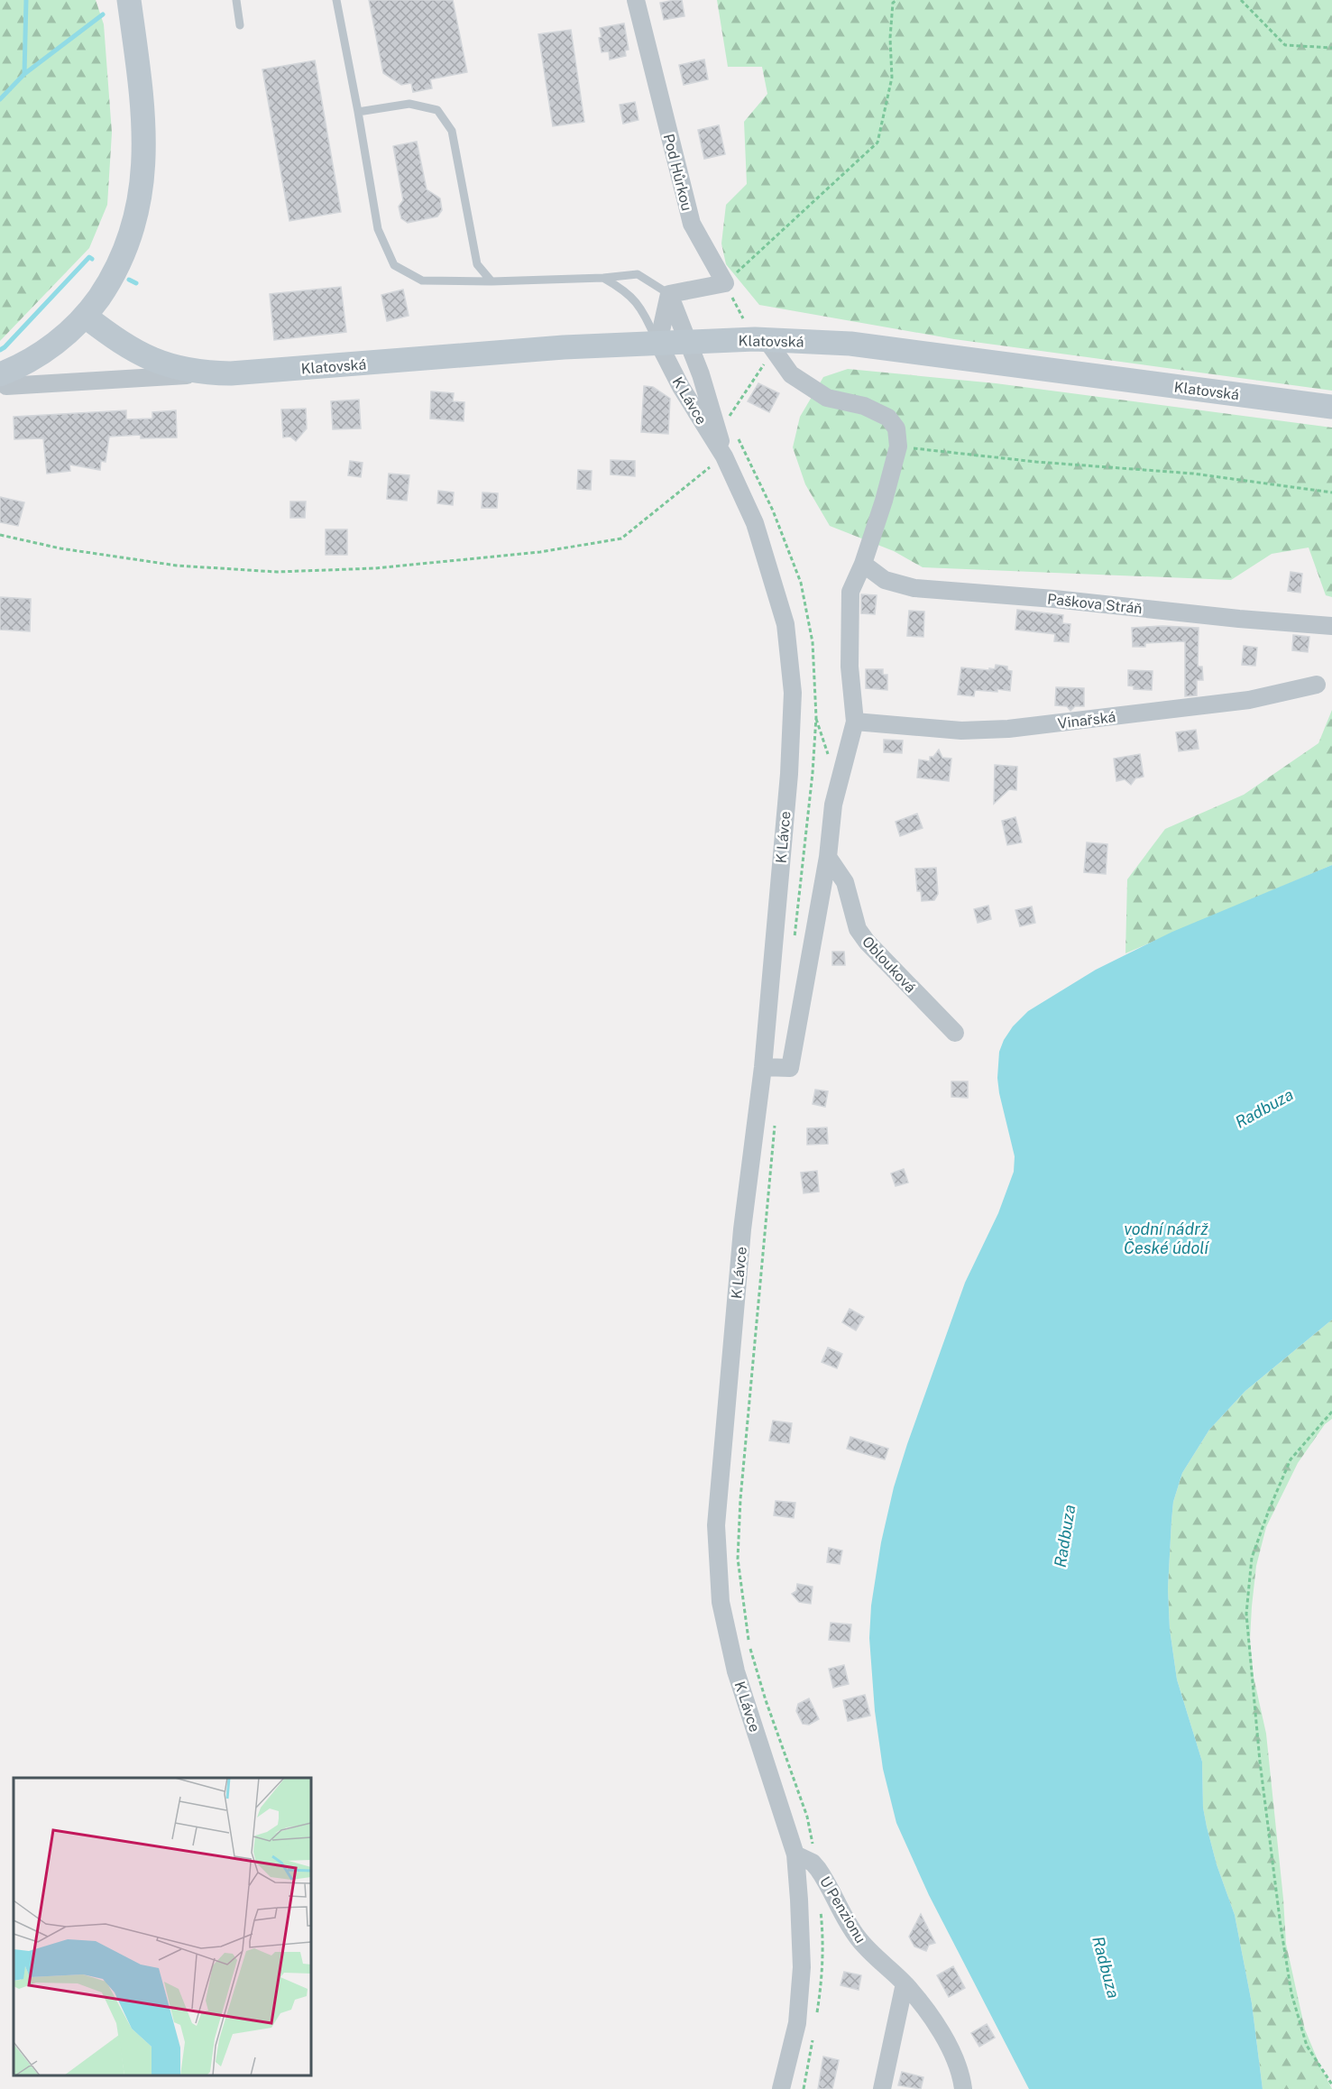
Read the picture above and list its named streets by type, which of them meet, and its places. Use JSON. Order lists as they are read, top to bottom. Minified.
{"streets":{"main road":["Klatovská"],"street":["Pod Hůrkou","K Lávce","Paškova Stráň","Vinařská","Oblouková","U Penzionu"]},"crossings":[["Klatovská","K Lávce"],["K Lávce","U Penzionu"]],"water":["Radbuza","vodní nádrž České údolí"]}
